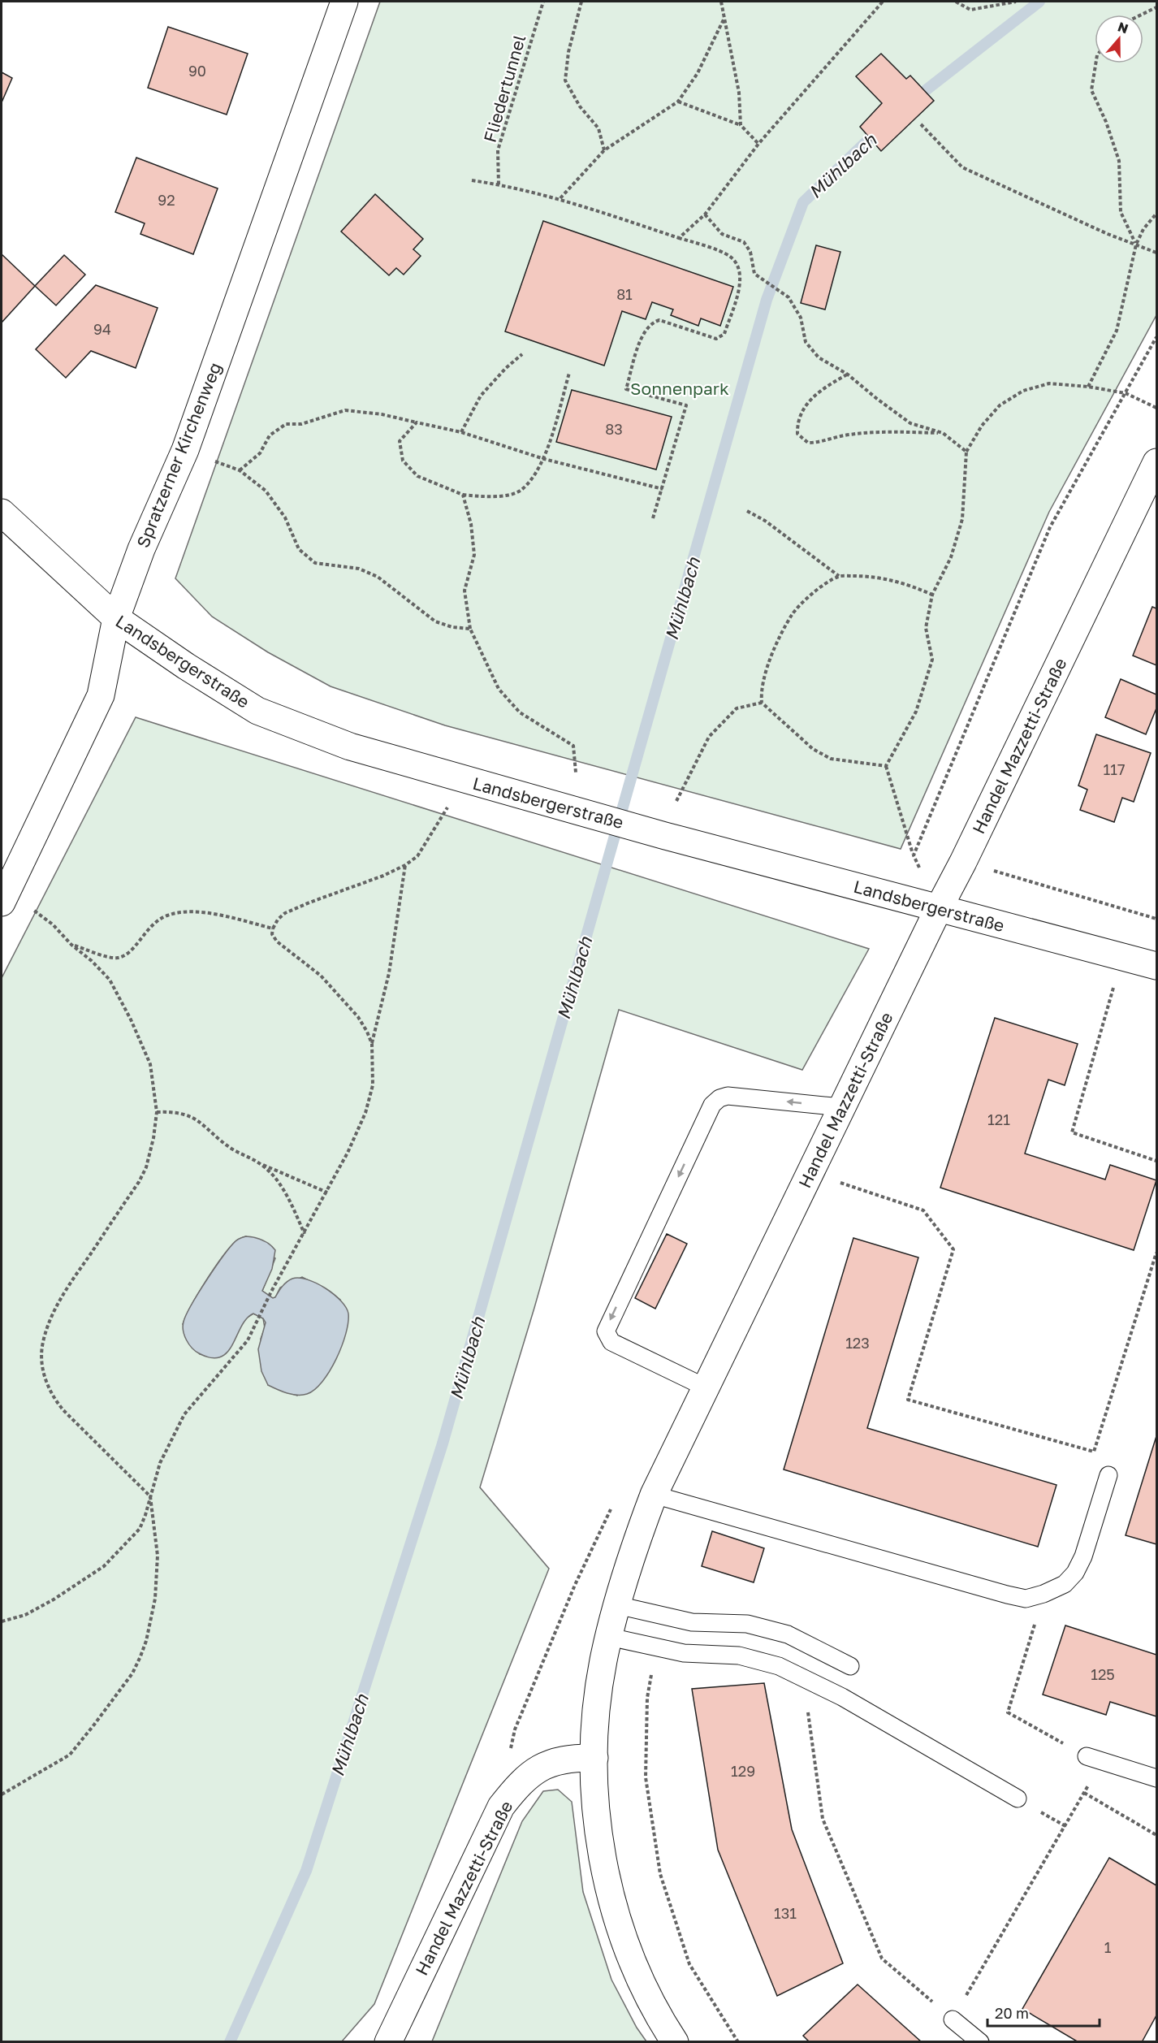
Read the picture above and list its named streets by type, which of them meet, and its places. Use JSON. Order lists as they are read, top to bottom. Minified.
{"streets":{"street":["Spratzerner Kirchenweg","Landsbergerstraße","Handel Mazzetti-Straße"],"path":["Fliedertunnel"]},"crossings":[["Spratzerner Kirchenweg","Landsbergerstraße"],["Landsbergerstraße","Handel Mazzetti-Straße"]],"water":["Mühlbach"],"parks":["Sonnenpark"],"house_numbers":["90","92","81","94","83","117","121","123","125","129","131","1"],"scale_bar":"20 m","north":"top"}
